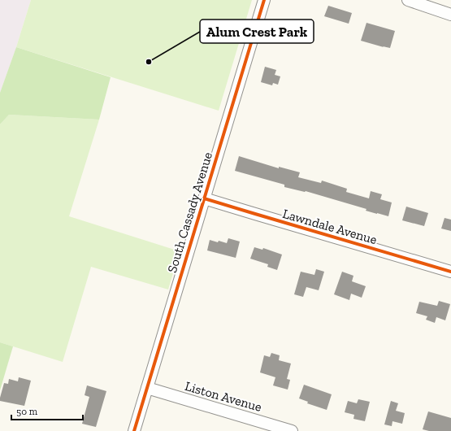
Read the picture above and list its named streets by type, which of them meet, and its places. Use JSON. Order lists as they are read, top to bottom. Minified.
{"streets":{"street":["South Cassady Avenue","Lawndale Avenue","Liston Avenue"]},"crossings":[["South Cassady Avenue","Lawndale Avenue"],["South Cassady Avenue","Liston Avenue"]],"places":["Alum Crest Park"],"scale_bar":"50 m"}
